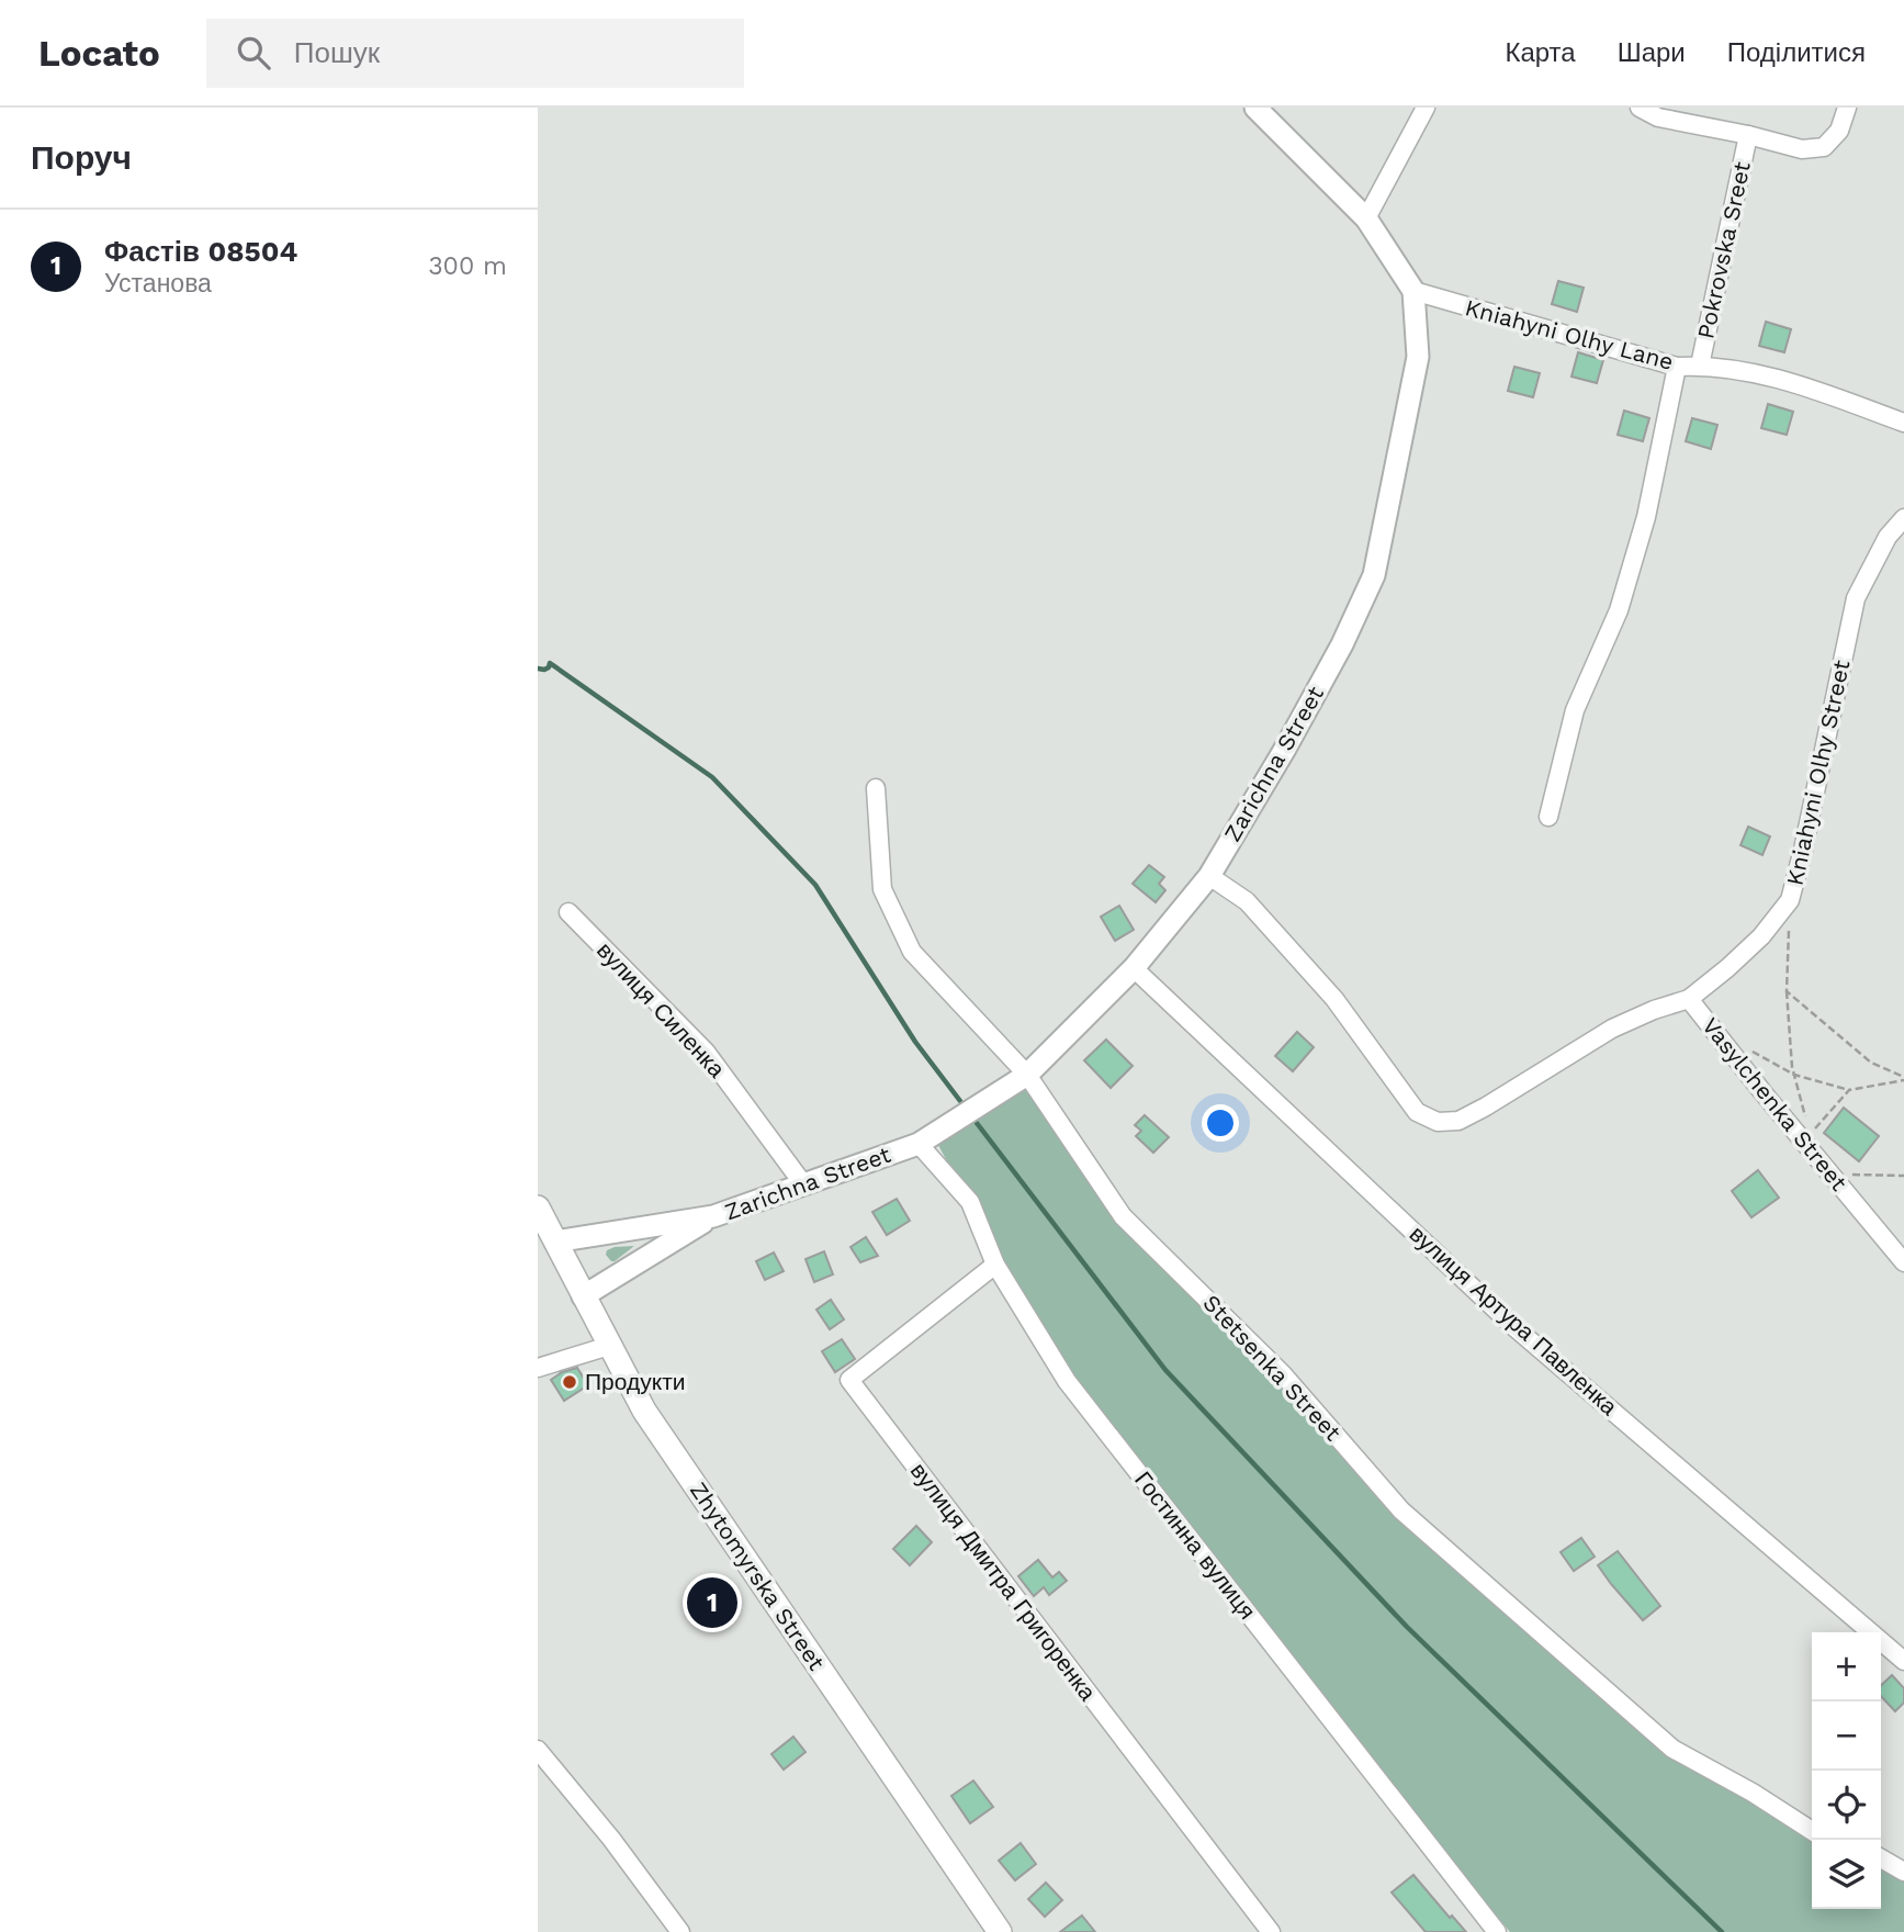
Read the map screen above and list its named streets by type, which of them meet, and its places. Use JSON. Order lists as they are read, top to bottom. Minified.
{"streets":{"main road":["Zhytomyrska Street"],"street":["Pokrovska Sreet","Kniahyni Olhy Lane","Zarichna Street","Kniahyni Olhy Street","вулиця Силенка","Vasylchenka Street","вулиця Артура Павленка","Stetsenka Street","Гостинна вулиця","вулиця Дмитра Григоренка"]},"crossings":[["Pokrovska Sreet","Kniahyni Olhy Lane"],["Kniahyni Olhy Lane","Zarichna Street"],["Zarichna Street","вулиця Силенка"],["Zarichna Street","Vasylchenka Street"],["Zarichna Street","вулиця Артура Павленка"],["Zarichna Street","Stetsenka Street"],["Zarichna Street","Гостинна вулиця"],["Zarichna Street","Zhytomyrska Street"],["Kniahyni Olhy Street","Vasylchenka Street"],["Гостинна вулиця","вулиця Дмитра Григоренка"]],"places":["Продукти"],"page":{"header":"Locato","search":"Пошук","nav":["Карта","Шари","Поділитися"],"heading":"Поруч","list":[{"mark":"1","name":"Фастів 08504","note":"Установа","value":"300 m"}],"pins":"1","map_buttons":["+","−"]}}
